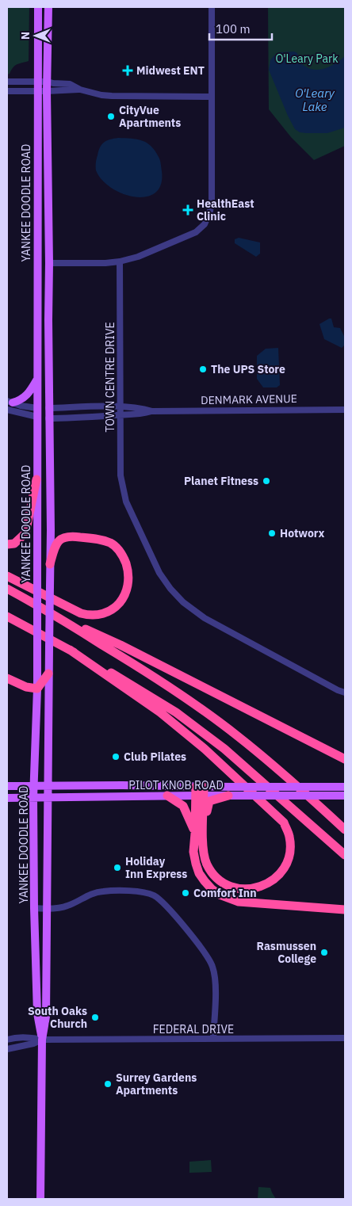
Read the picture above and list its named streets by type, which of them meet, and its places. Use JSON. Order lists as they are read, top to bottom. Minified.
{"streets":{"main road":["YANKEE DOODLE ROAD","DENMARK AVENUE","PILOT KNOB ROAD"],"street":["TOWN CENTRE DRIVE","FEDERAL DRIVE"]},"crossings":[["YANKEE DOODLE ROAD","DENMARK AVENUE"],["YANKEE DOODLE ROAD","PILOT KNOB ROAD"],["YANKEE DOODLE ROAD","FEDERAL DRIVE"],["TOWN CENTRE DRIVE","DENMARK AVENUE"]],"water":["O'Leary Lake"],"parks":["O'Leary Park"],"places":{"health":["Midwest ENT","HealthEast Clinic"],"other":["CityVue Apartments","The UPS Store","Planet Fitness","Hotworx","Club Pilates","Holiday Inn Express","Comfort Inn","Rasmussen College","South Oaks Church","Surrey Gardens Apartments"]},"scale_bar":"100 m","north":"left"}
